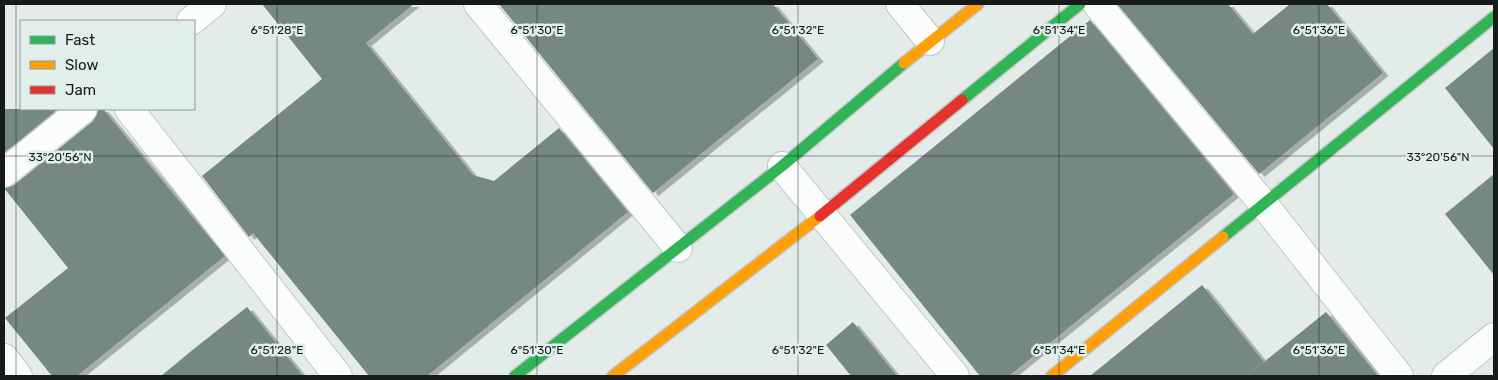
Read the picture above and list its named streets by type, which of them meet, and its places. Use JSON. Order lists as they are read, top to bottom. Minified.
{"legend":["Fast","Slow","Jam"],"coordinates":["6°51'28\"E","6°51'30\"E","6°51'32\"E","6°51'34\"E","6°51'36\"E","33°20'56\"N"]}
